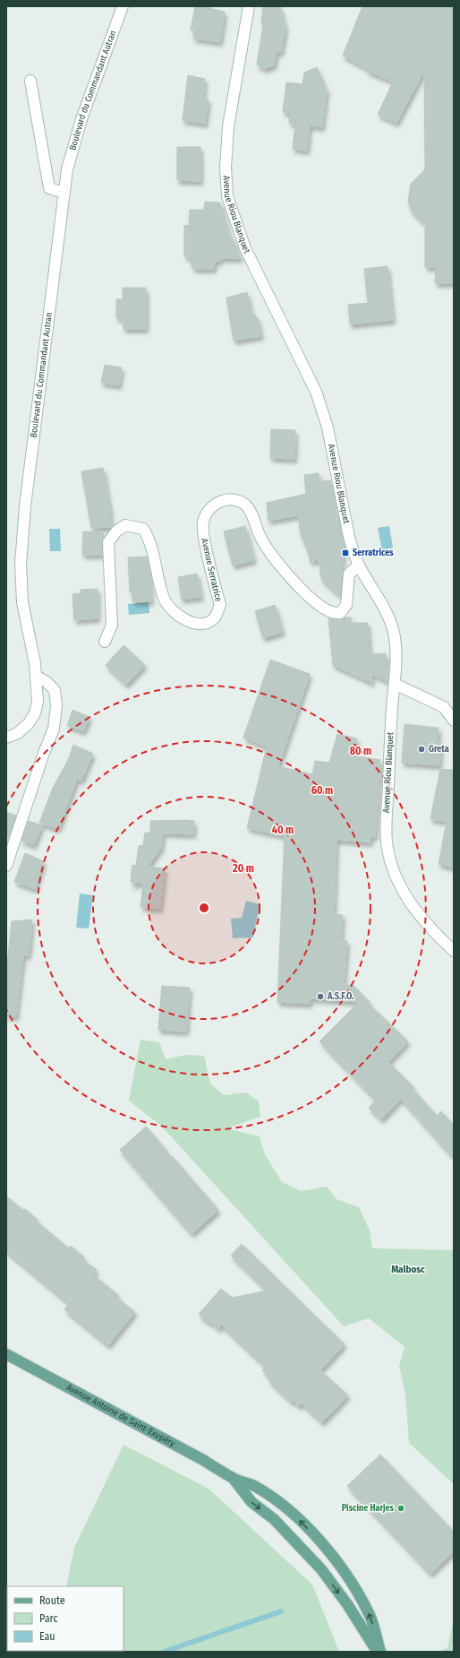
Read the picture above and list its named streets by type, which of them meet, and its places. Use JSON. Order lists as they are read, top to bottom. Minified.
{"streets":{"main road":["Avenue Antoine de Saint-Exupéry"],"street":["Boulevard du Commandant Autran","Avenue Riou Blanquet","Avenue Serratrice"]},"crossings":[["Avenue Riou Blanquet","Avenue Serratrice"]],"districts":["Malbosc"],"places":{"transit":["Serratrices"],"other":["Greta","A.S.F.O.","Piscine Harjes"]},"legend":["Route","Parc","Eau"],"rings":["80 m","60 m","40 m","20 m"]}
